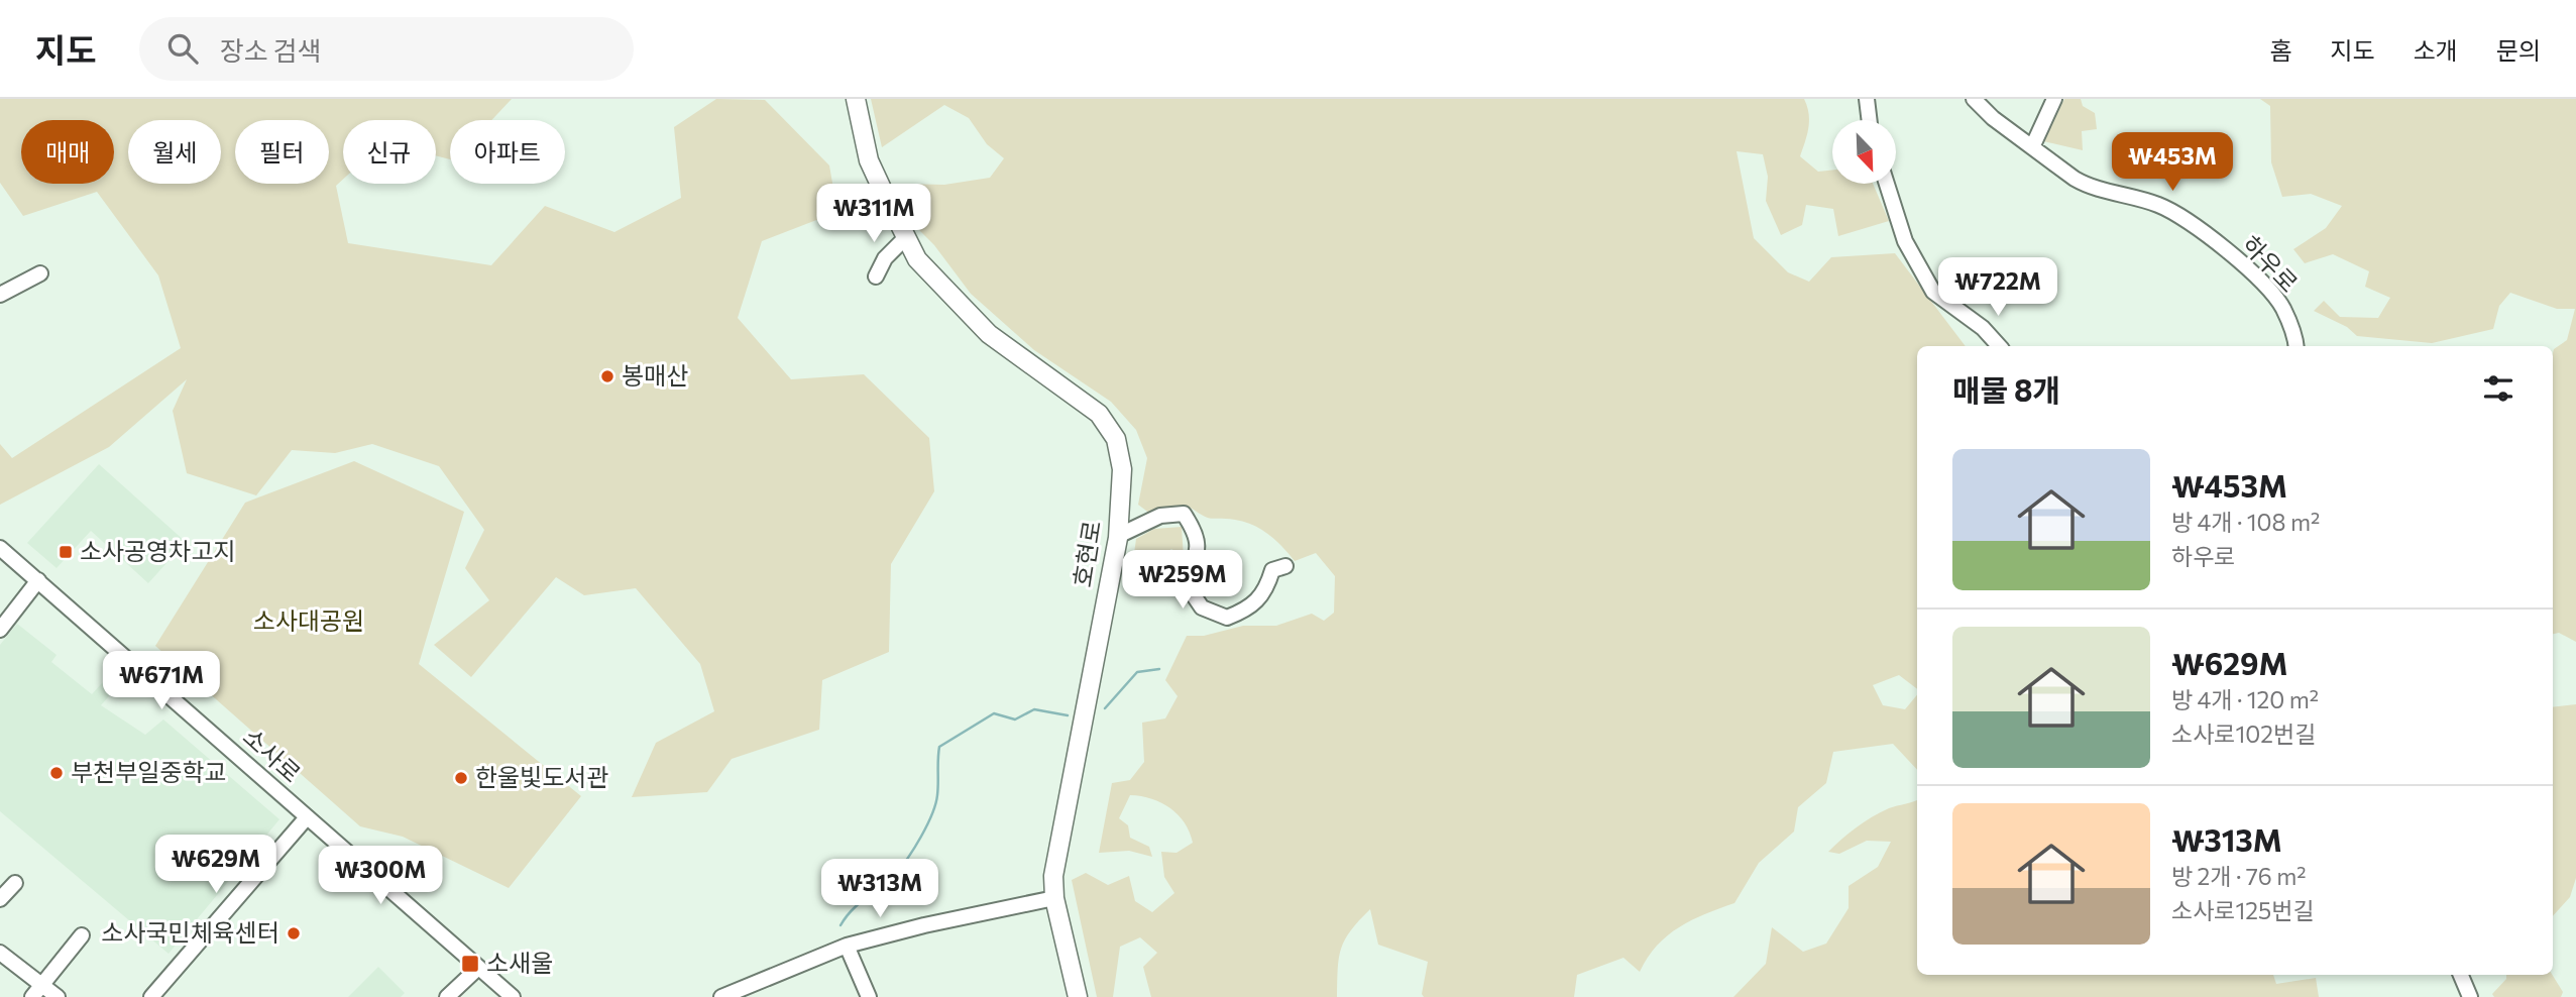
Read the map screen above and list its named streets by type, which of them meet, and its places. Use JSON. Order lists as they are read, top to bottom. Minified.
{"streets":{"main road":["호현로"],"street":["하우로","소사로"]},"parks":["소사대공원"],"places":{"other":["봉매산","부천부일중학교","한울빛도서관","소사국민체육센터"],"transit":["소사공영차고지","소새울"]},"north":"bottom right","page":{"header":"지도","search":"장소 검색","nav":["홈","지도","소개","문의"],"chip":["매매","월세","필터","신규","아파트"],"price":["₩453M","₩311M","₩722M","₩259M","₩671M","₩629M","₩300M","₩313M"],"heading":"매물 8개","list":[{"name":"₩453M","note":"방 4개 · 108 m² · 하우로"},{"name":"₩629M","note":"방 4개 · 120 m² · 소사로102번길"},{"name":"₩313M","note":"방 2개 · 76 m² · 소사로125번길"}]}}
